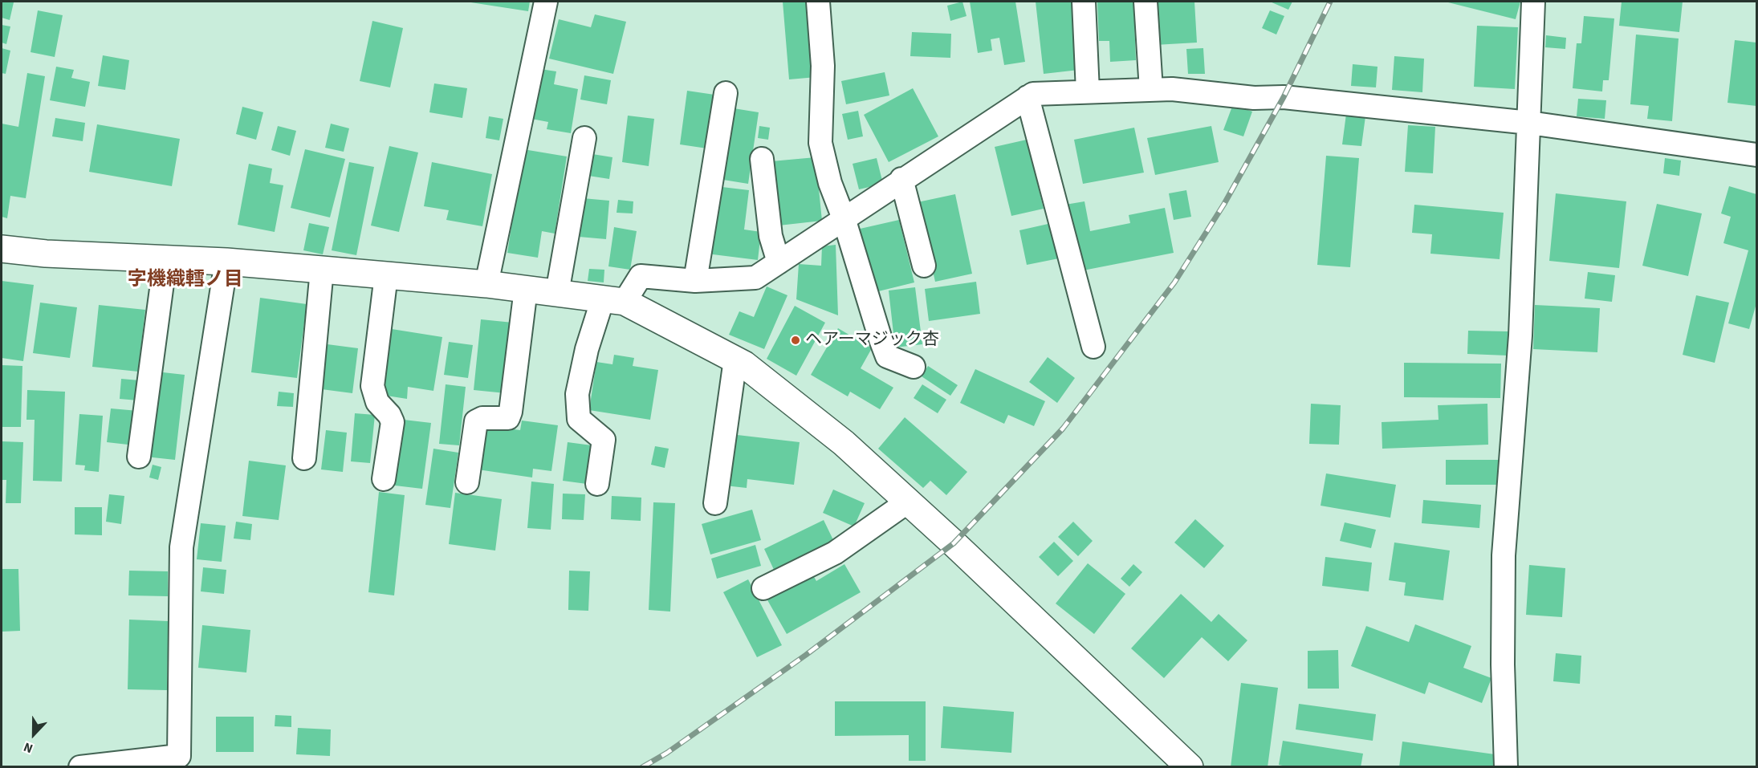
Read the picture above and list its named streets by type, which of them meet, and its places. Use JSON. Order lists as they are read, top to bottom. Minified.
{"districts":["字機織轌ノ目"],"places":["ヘアーマジック杏"],"north":"bottom"}
